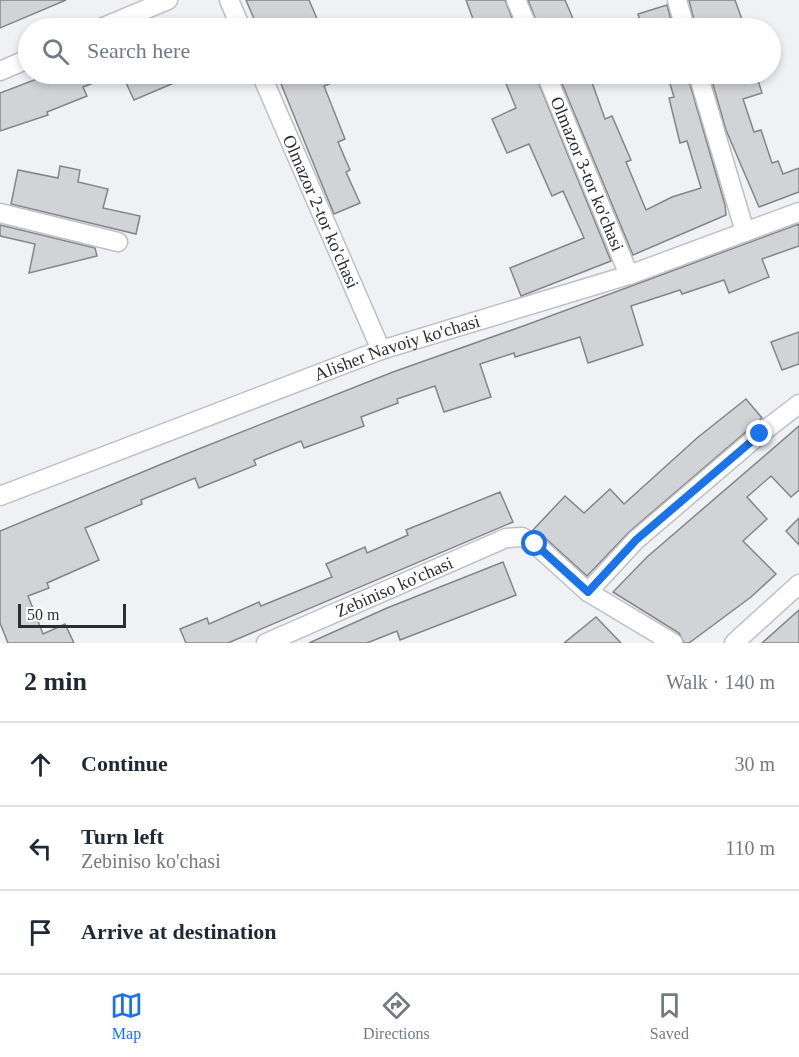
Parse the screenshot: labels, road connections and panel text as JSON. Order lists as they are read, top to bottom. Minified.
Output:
{"streets":{"street":["Olmazor 3-tor ko'chasi","Olmazor 2-tor ko'chasi","Alisher Navoiy ko'chasi","Zebiniso ko'chasi"]},"crossings":[["Olmazor 3-tor ko'chasi","Alisher Navoiy ko'chasi"],["Olmazor 2-tor ko'chasi","Alisher Navoiy ko'chasi"]],"scale_bar":"50 m","page":{"search":"Search here","scale":"50 m","heading":["2 min","Walk · 140 m"],"list":[["Continue","30 m"],["Turn left","Zebiniso ko'chasi","110 m"],"Arrive at destination"],"nav":["Map","Directions","Saved"]}}
